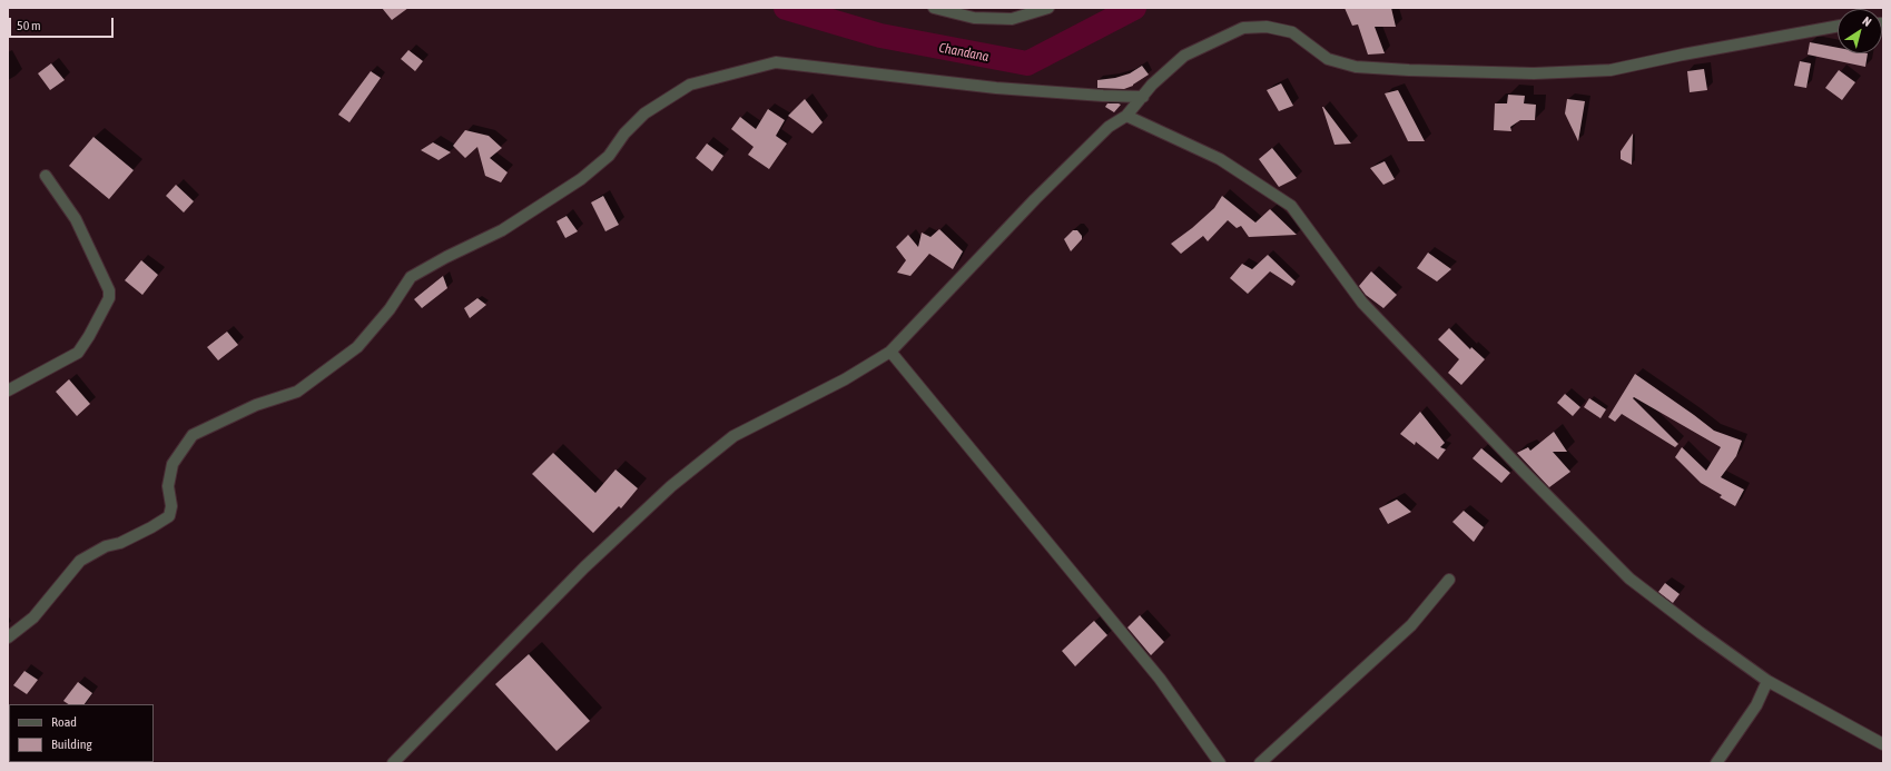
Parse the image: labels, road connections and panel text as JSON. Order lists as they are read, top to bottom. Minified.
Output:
{"water":["Chandana"],"legend":["Road","Building"],"scale_bar":"50 m","north":"top right"}
